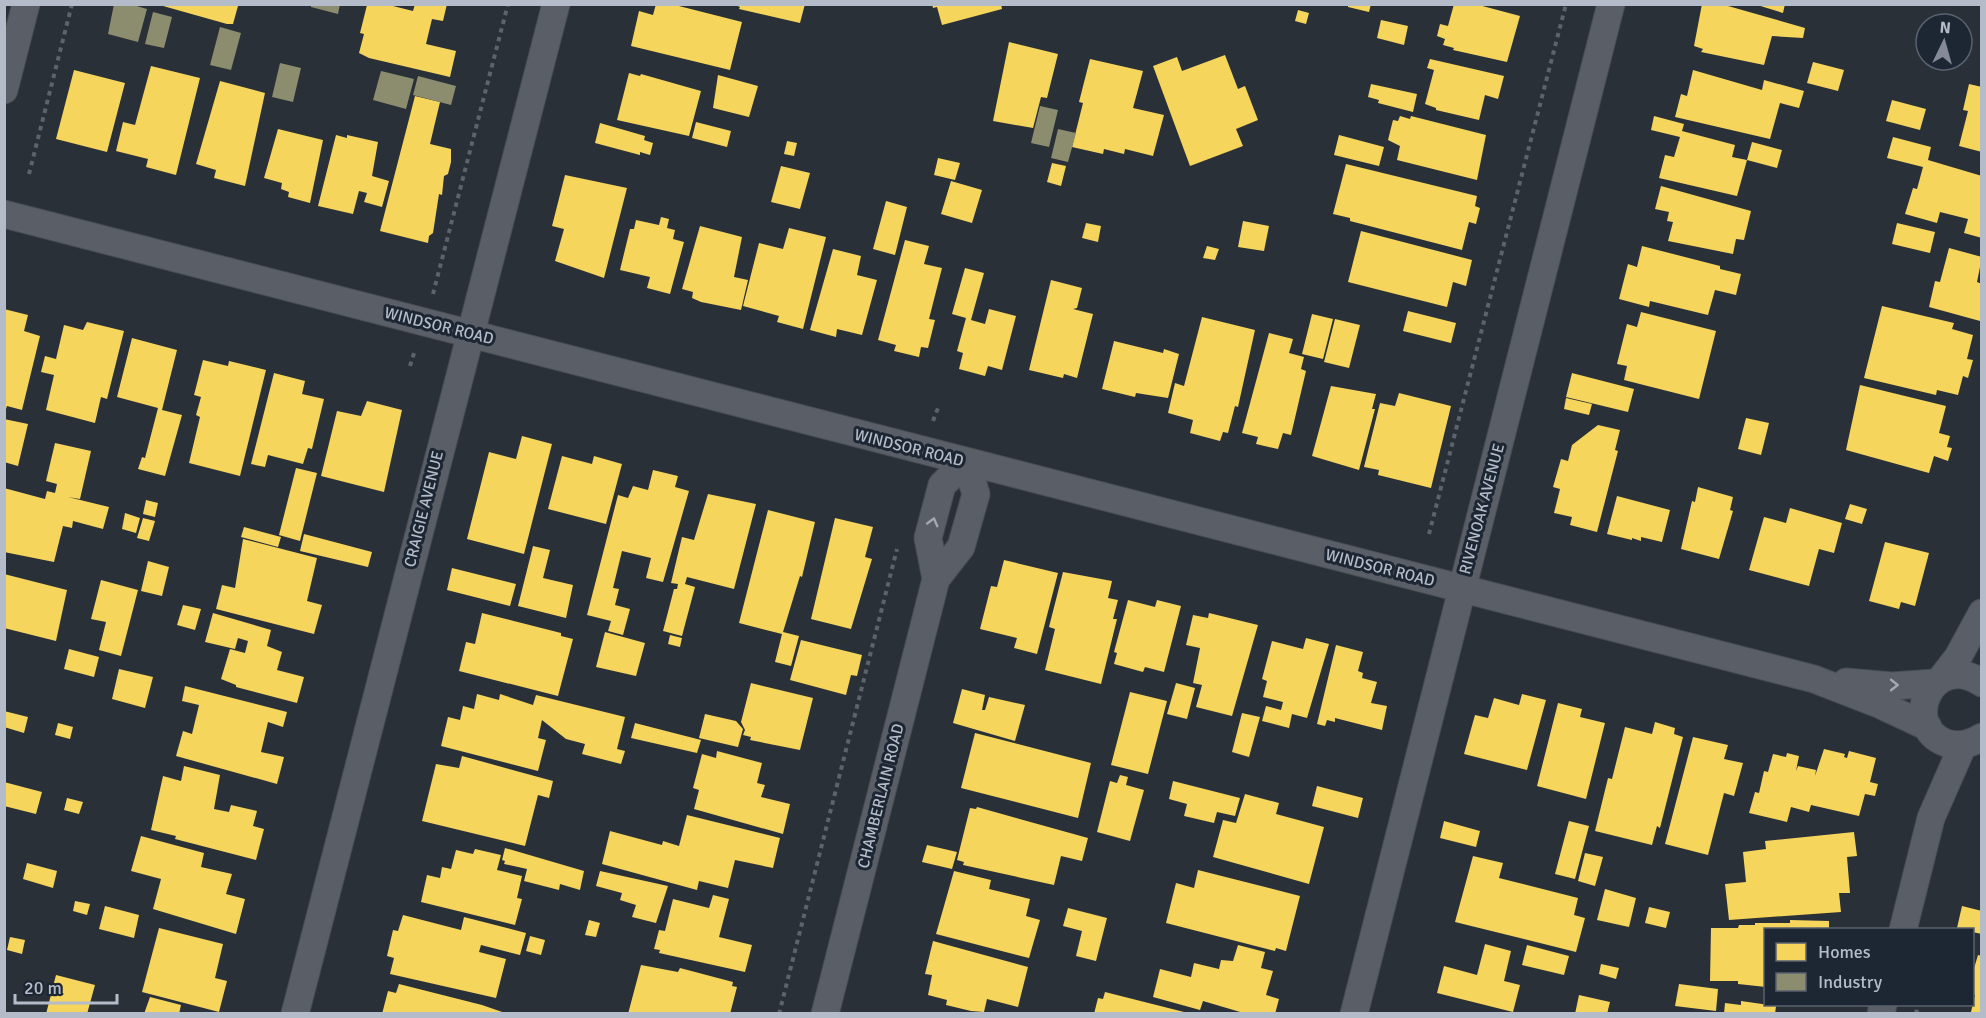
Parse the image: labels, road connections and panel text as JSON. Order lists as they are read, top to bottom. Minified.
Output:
{"streets":{"street":["WINDSOR ROAD","CRAIGIE AVENUE","RIVENOAK AVENUE","CHAMBERLAIN ROAD"]},"crossings":[["WINDSOR ROAD","CRAIGIE AVENUE"],["WINDSOR ROAD","RIVENOAK AVENUE"],["WINDSOR ROAD","CHAMBERLAIN ROAD"]],"legend":["Homes","Industry"],"scale_bar":"20 m","north":"top"}
